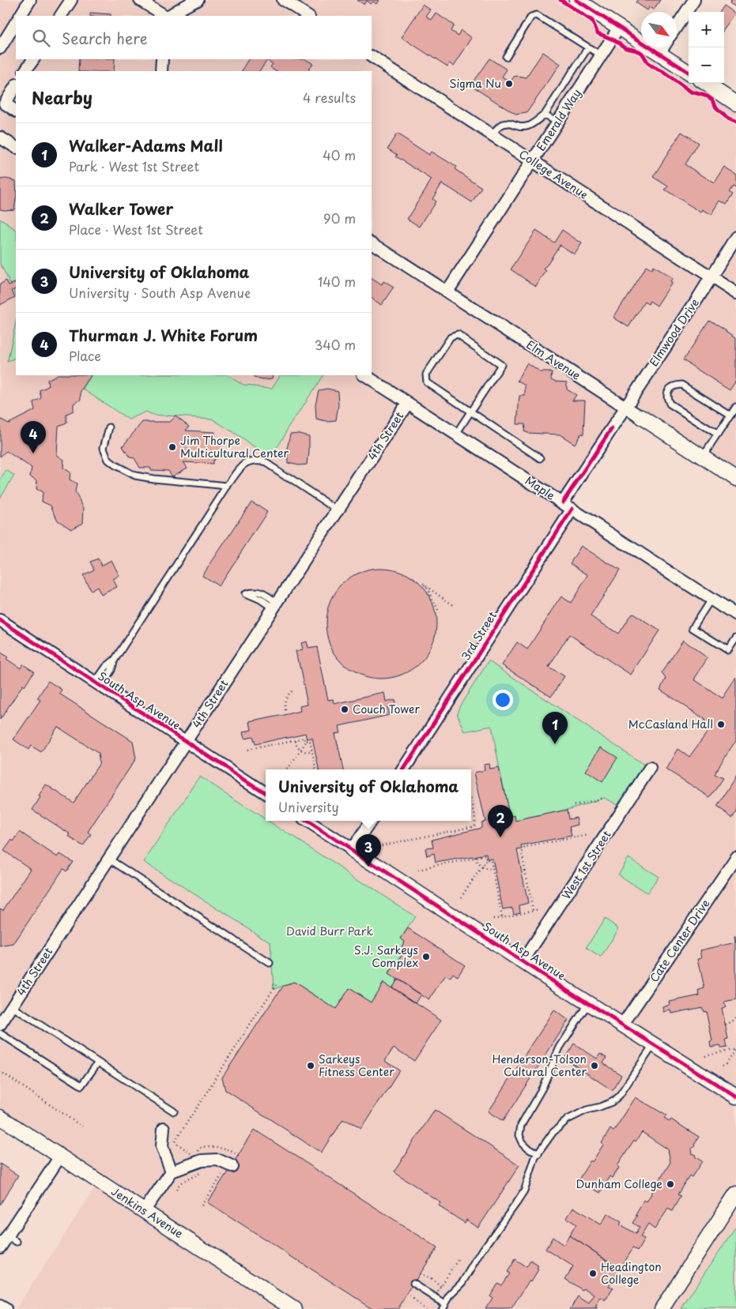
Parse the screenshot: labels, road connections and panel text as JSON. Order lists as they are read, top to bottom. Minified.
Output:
{"streets":{"street":["Emerald Way","College Avenue","Elmwood Drive","Elm Avenue","4th Street","Maple","3rd Street","South Asp Avenue","West 1st Street","Cate Center Drive","Jenkins Avenue"]},"crossings":[["Emerald Way","College Avenue"],["Emerald Way","Elm Avenue"],["College Avenue","Elmwood Drive"],["Elmwood Drive","Elm Avenue"],["Elmwood Drive","Maple"],["4th Street","Maple"],["4th Street","South Asp Avenue"],["Maple","3rd Street"],["South Asp Avenue","West 1st Street"],["South Asp Avenue","Cate Center Drive"]],"parks":["David Burr Park"],"places":["Sigma Nu","Jim Thorpe Multicultural Center","Couch Tower","McCasland Hall","S.J. Sarkeys Complex","Sarkeys Fitness Center","Henderson-Tolson Cultural Center","Dunham College","Headington College"],"north":"bottom right","page":{"map_buttons":["+","−"],"search":"Search here","heading":["Nearby","4 results"],"list":[{"mark":"1","name":"Walker-Adams Mall","note":"Park · West 1st Street","value":"40 m"},{"mark":"2","name":"Walker Tower","note":"Place · West 1st Street","value":"90 m"},{"mark":"3","name":"University of Oklahoma","note":"University · South Asp Avenue","value":"140 m"},{"mark":"4","name":"Thurman J. White Forum","note":"Place","value":"340 m"}],"pins":["4","1","2","3"],"popup":["University of Oklahoma","University"]}}
